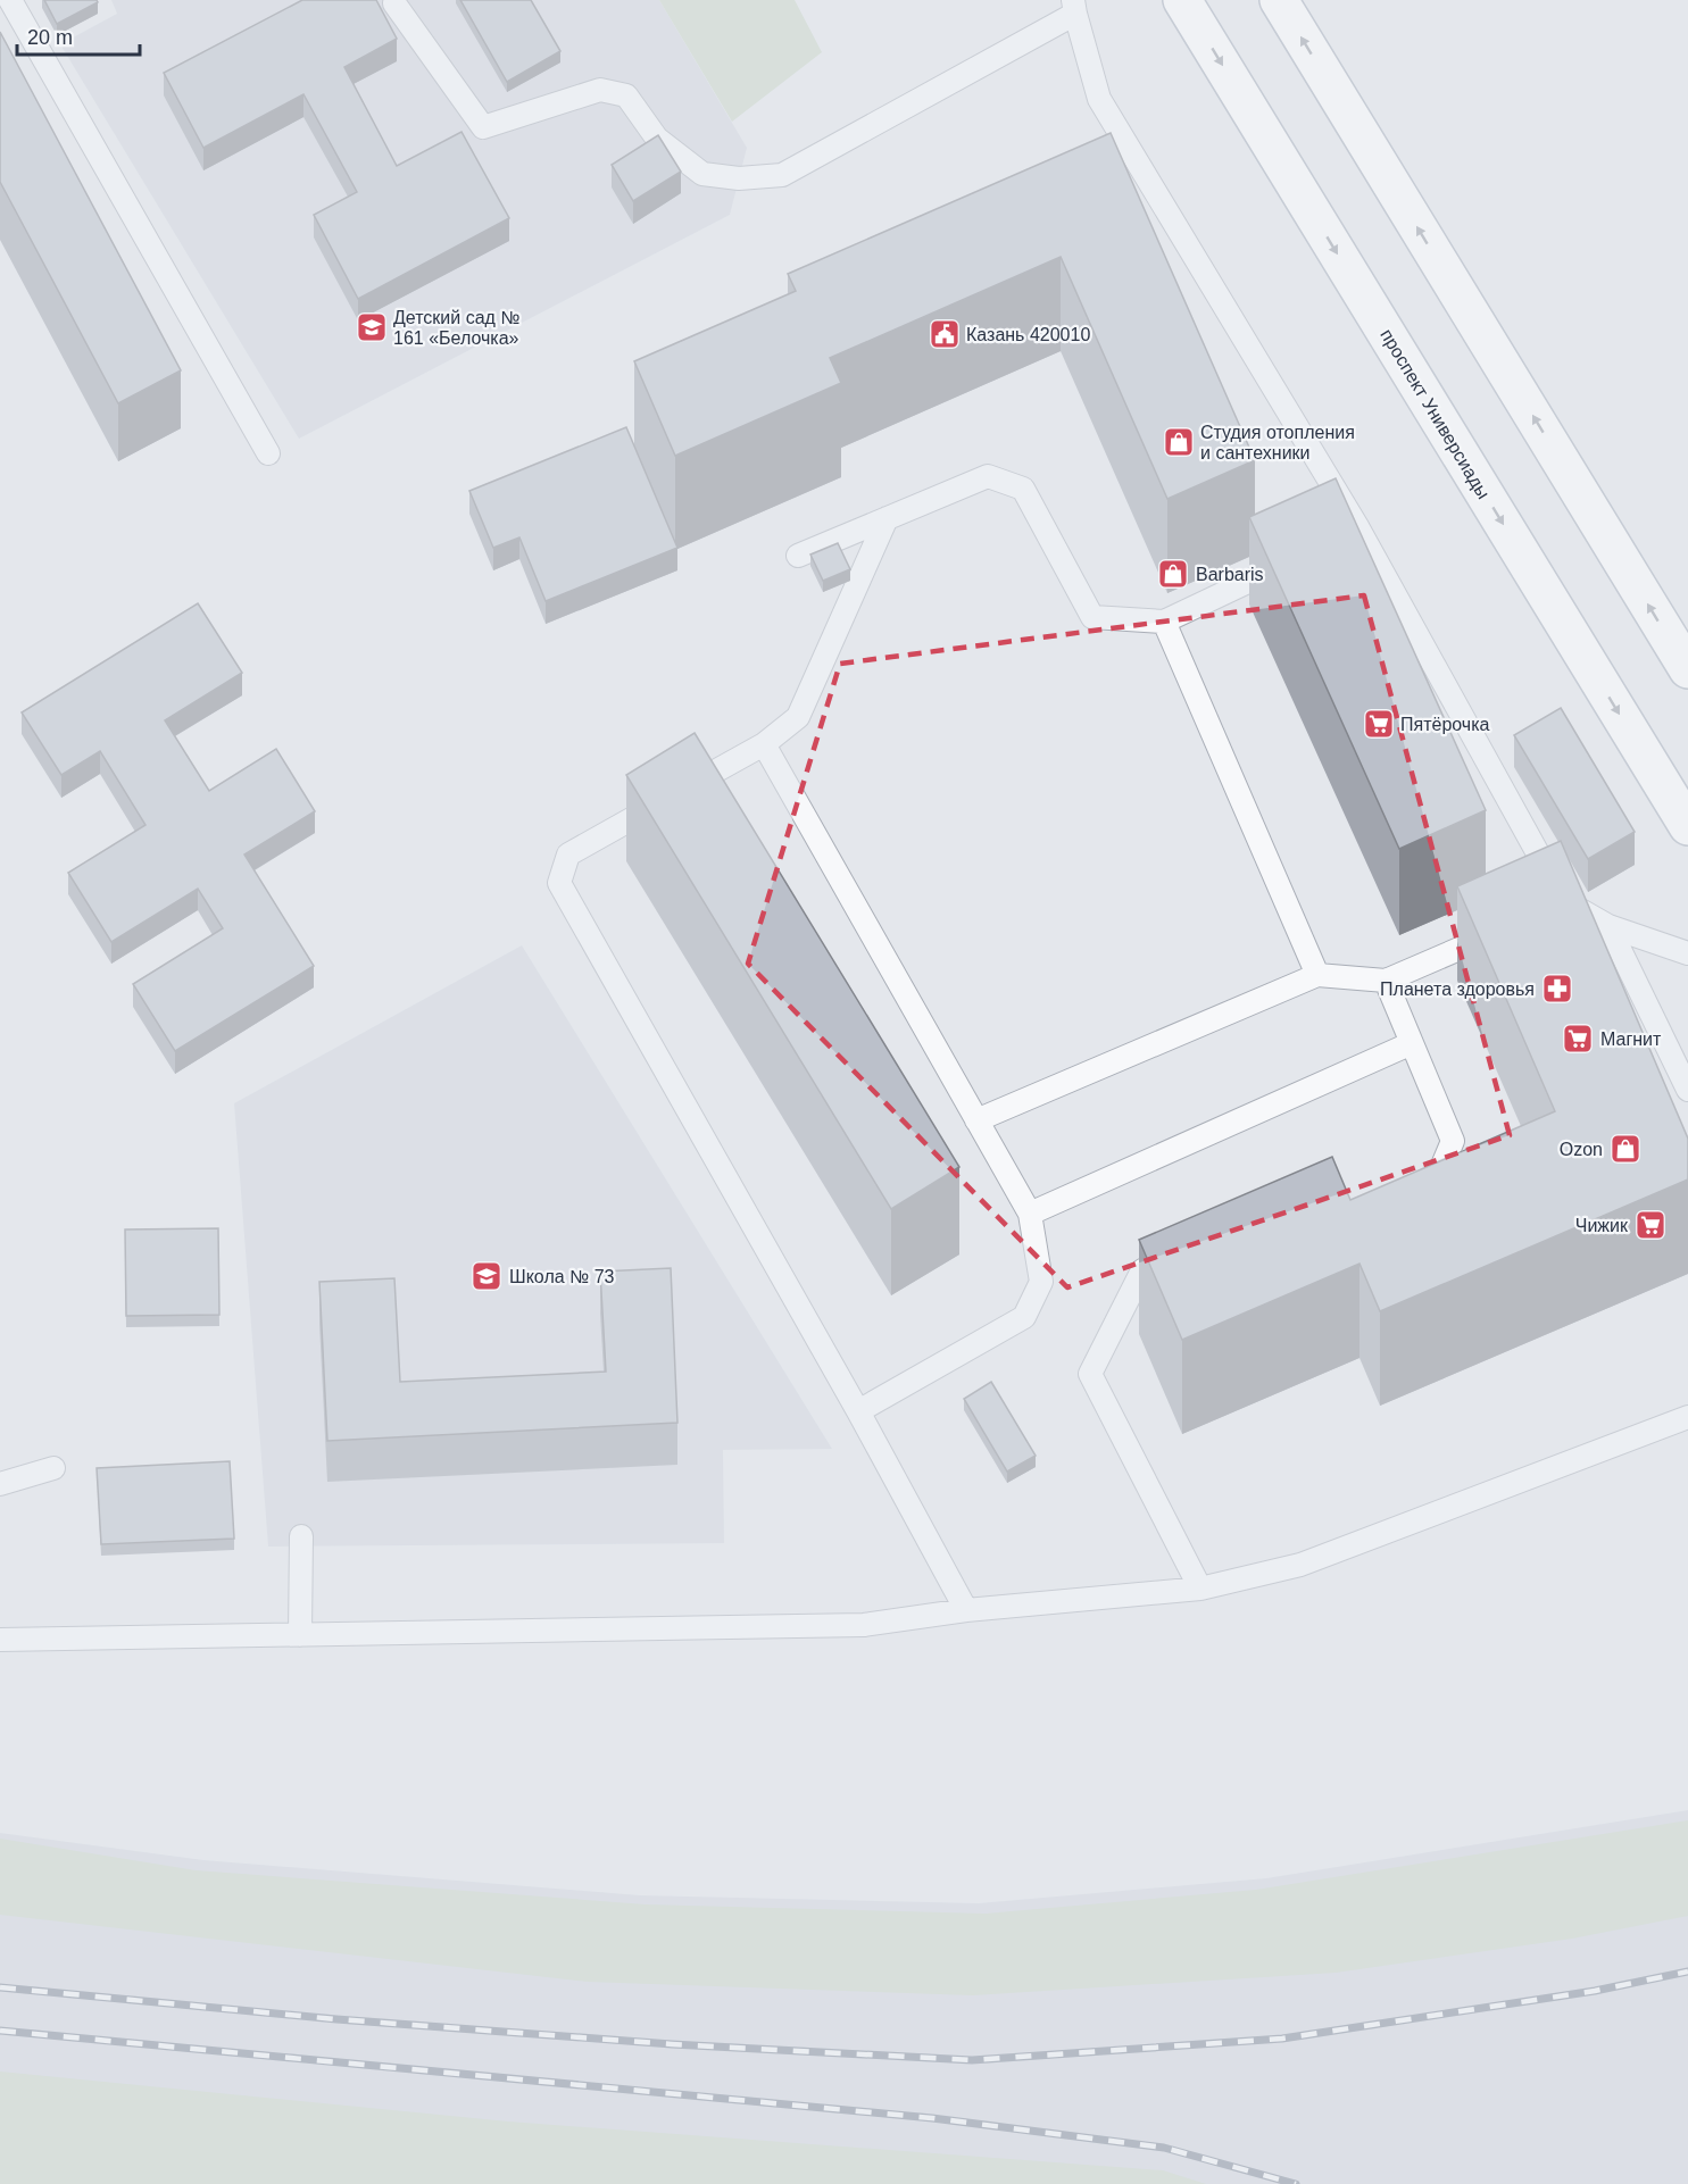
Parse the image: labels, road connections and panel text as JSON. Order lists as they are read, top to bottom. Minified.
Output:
{"streets":{"main road":["проспект Универсиады"]},"places":{"school or university":["Детский сад № 161 «Белочка»","Школа № 73"],"public building":["Казань 420010"],"shop":["Студия отопления и сантехники","Barbaris","Ozon"],"supermarket":["Пятёрочка","Магнит","Чижик"],"pharmacy":["Планета здоровья"]},"scale_bar":"20 m"}
